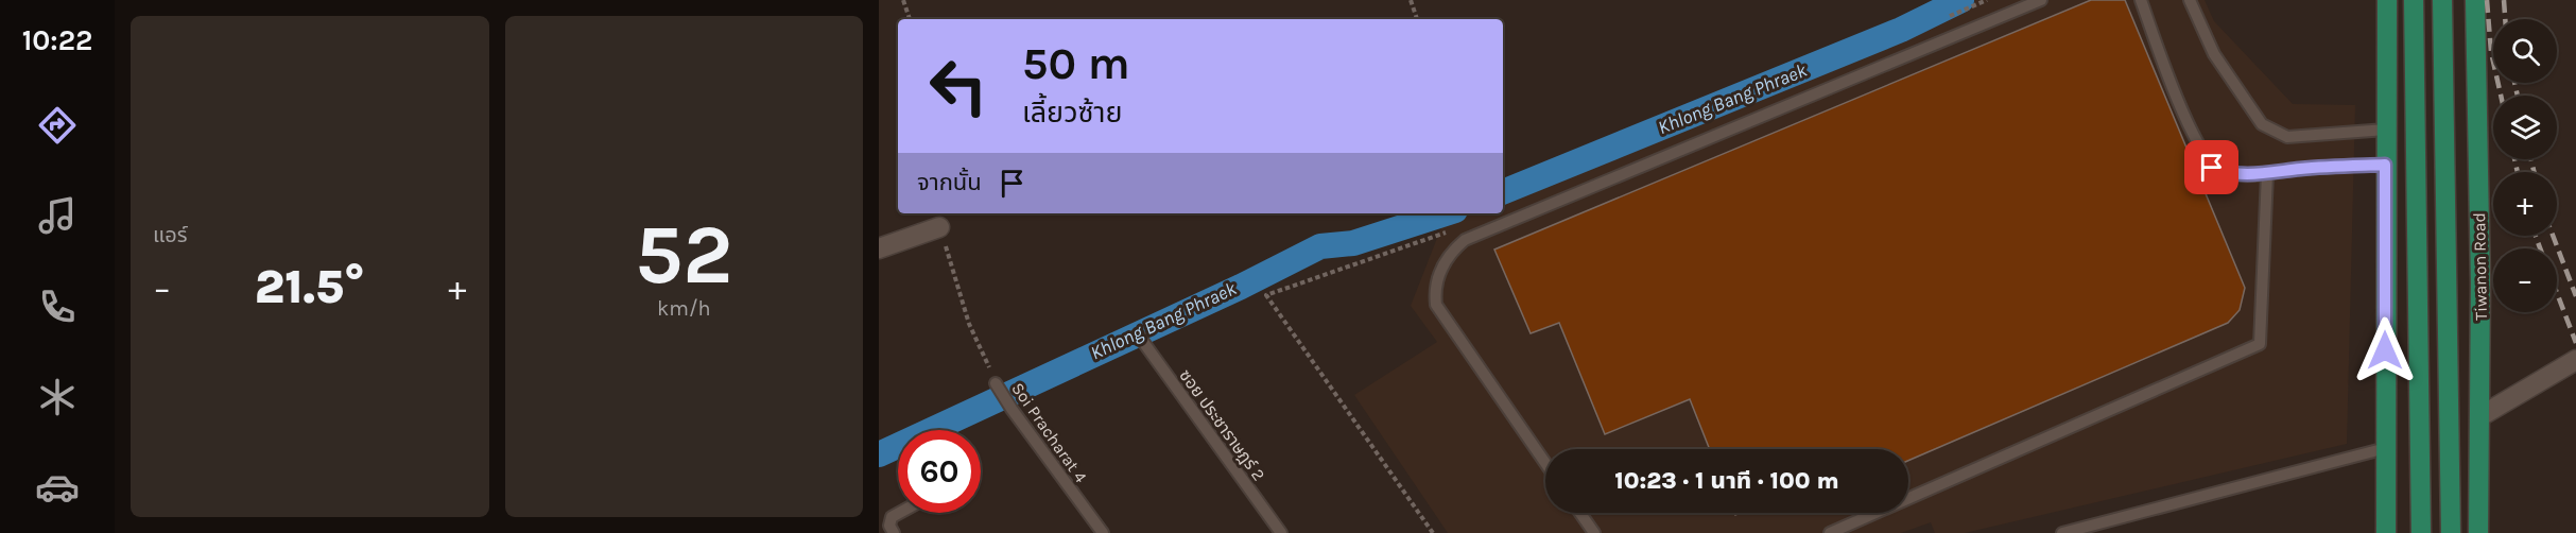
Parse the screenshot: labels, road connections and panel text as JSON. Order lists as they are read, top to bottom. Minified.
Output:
{"streets":{"main road":["Tiwanon Road"],"lane":["ซอย ประชาราษฎร์ 2","Soi Pracharat 4"]},"water":["Khlong Bang Phraek"],"page":{"tabs":"10:22","tile":["แอร์",["52","km/h"]],"map_buttons":["+","−"],"turn":["50 m","เลี้ยวซ้าย"],"then":"จากนั้น","heat":["−","21.5°","+"],"limit":"60","trip":"10:23 · 1 นาที · 100 m"}}
